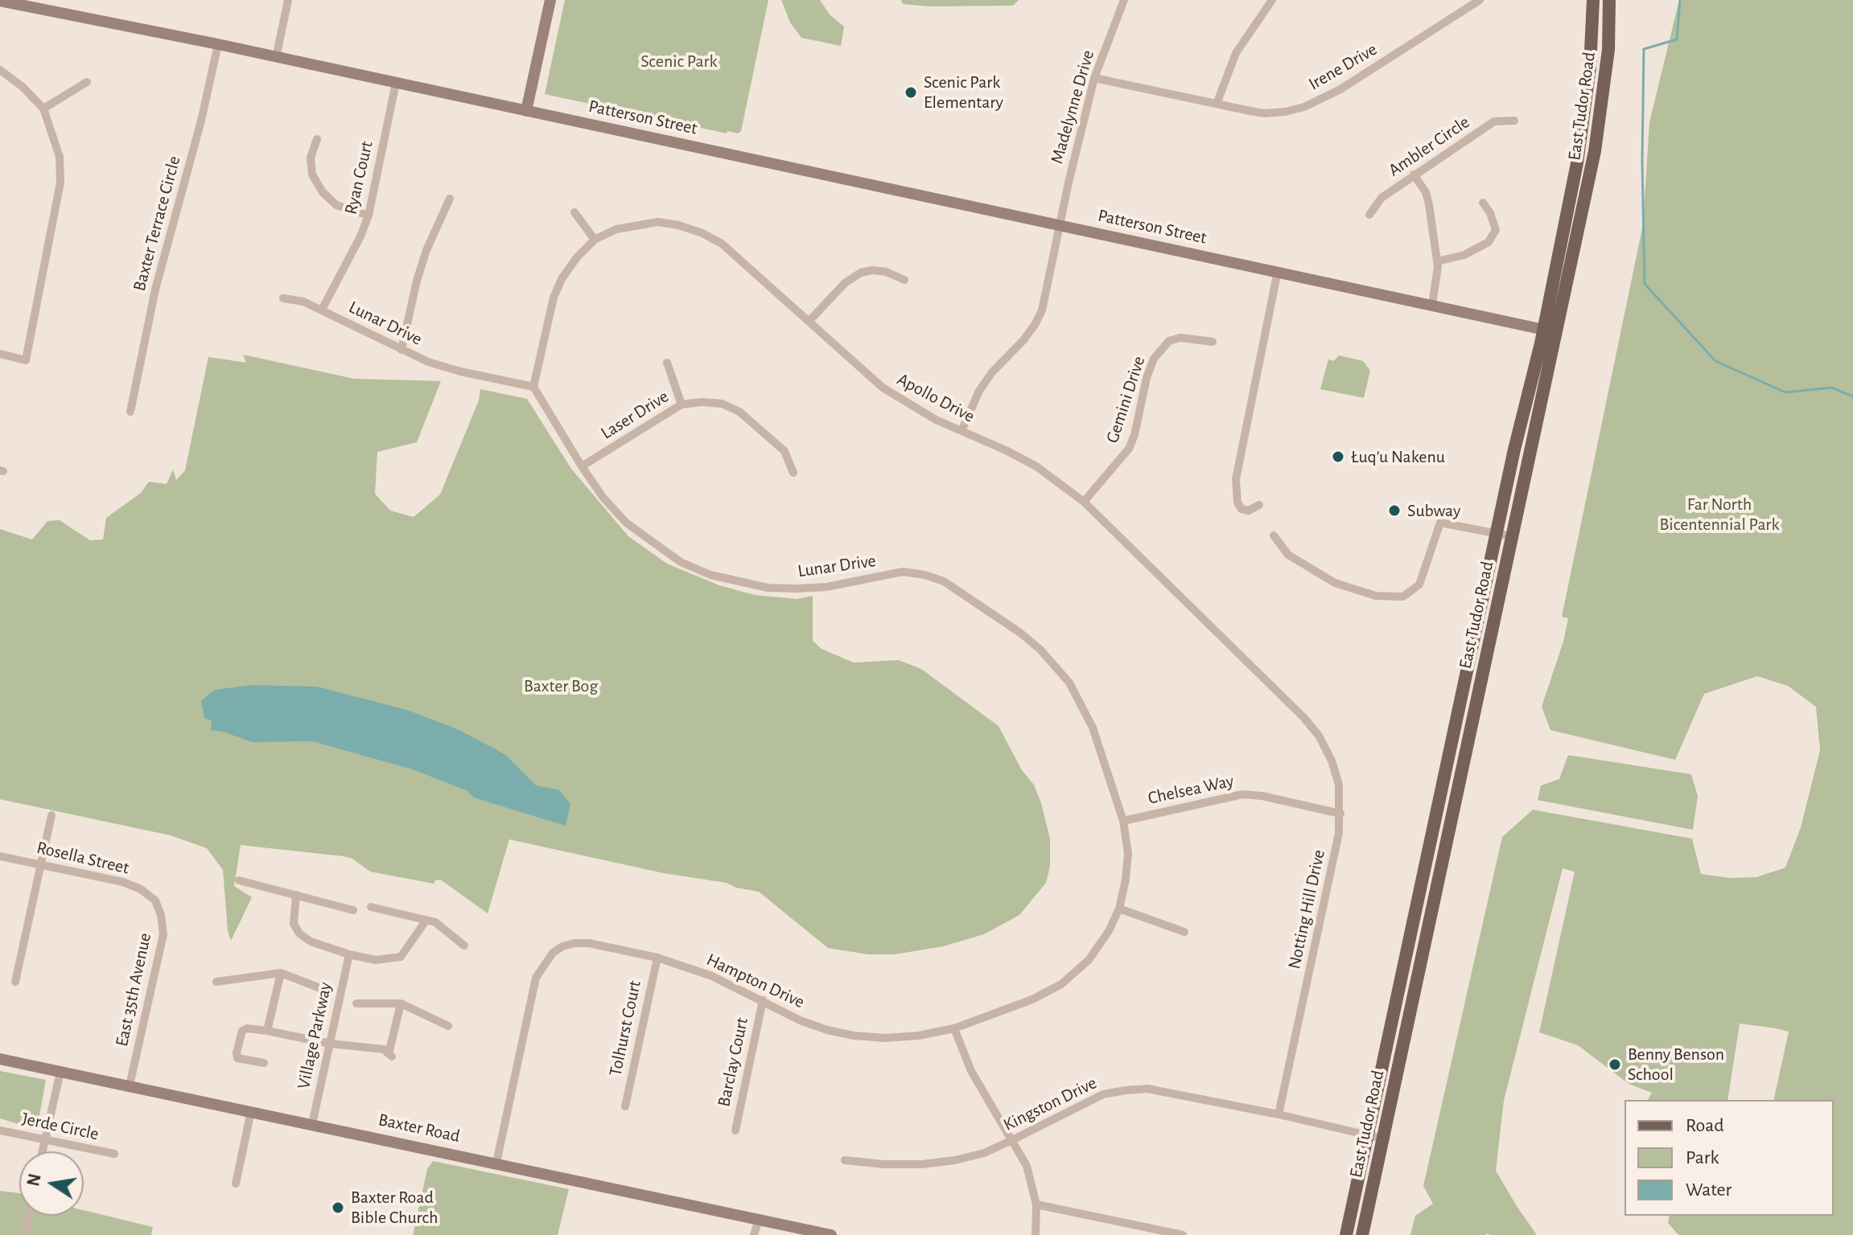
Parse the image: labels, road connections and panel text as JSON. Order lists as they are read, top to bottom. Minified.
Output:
{"streets":{"main road":["East Tudor Road"],"street":["Irene Drive","Madelynne Drive","Patterson Street","Ambler Circle","Ryan Court","Baxter Terrace Circle","Lunar Drive","Apollo Drive","Gemini Drive","Laser Drive","Chelsea Way","Rosella Street","Notting Hill Drive","Hampton Drive","East 35th Avenue","Tolhurst Court","Village Parkway","Barclay Court","Kingston Drive","Jerde Circle","Baxter Road"]},"crossings":[["Irene Drive","Madelynne Drive"],["East Tudor Road","Patterson Street"],["East Tudor Road","Kingston Drive"],["Madelynne Drive","Patterson Street"],["Madelynne Drive","Apollo Drive"],["Patterson Street","Ryan Court"],["Patterson Street","Baxter Terrace Circle"],["Ryan Court","Lunar Drive"],["Lunar Drive","Apollo Drive"],["Lunar Drive","Laser Drive"],["Lunar Drive","Chelsea Way"],["Lunar Drive","Hampton Drive"],["Apollo Drive","Gemini Drive"],["Apollo Drive","Notting Hill Drive"],["Chelsea Way","Notting Hill Drive"],["Rosella Street","East 35th Avenue"],["Notting Hill Drive","Kingston Drive"],["Hampton Drive","Tolhurst Court"],["Hampton Drive","Barclay Court"],["Hampton Drive","Baxter Road"],["East 35th Avenue","Baxter Road"],["Village Parkway","Baxter Road"]],"parks":["Scenic Park","Far North Bicentennial Park","Baxter Bog"],"places":["Scenic Park Elementary","Łuq’u Nakenu","Subway","Benny Benson School","Baxter Road Bible Church"],"legend":["Road","Park","Water"],"north":"left"}
